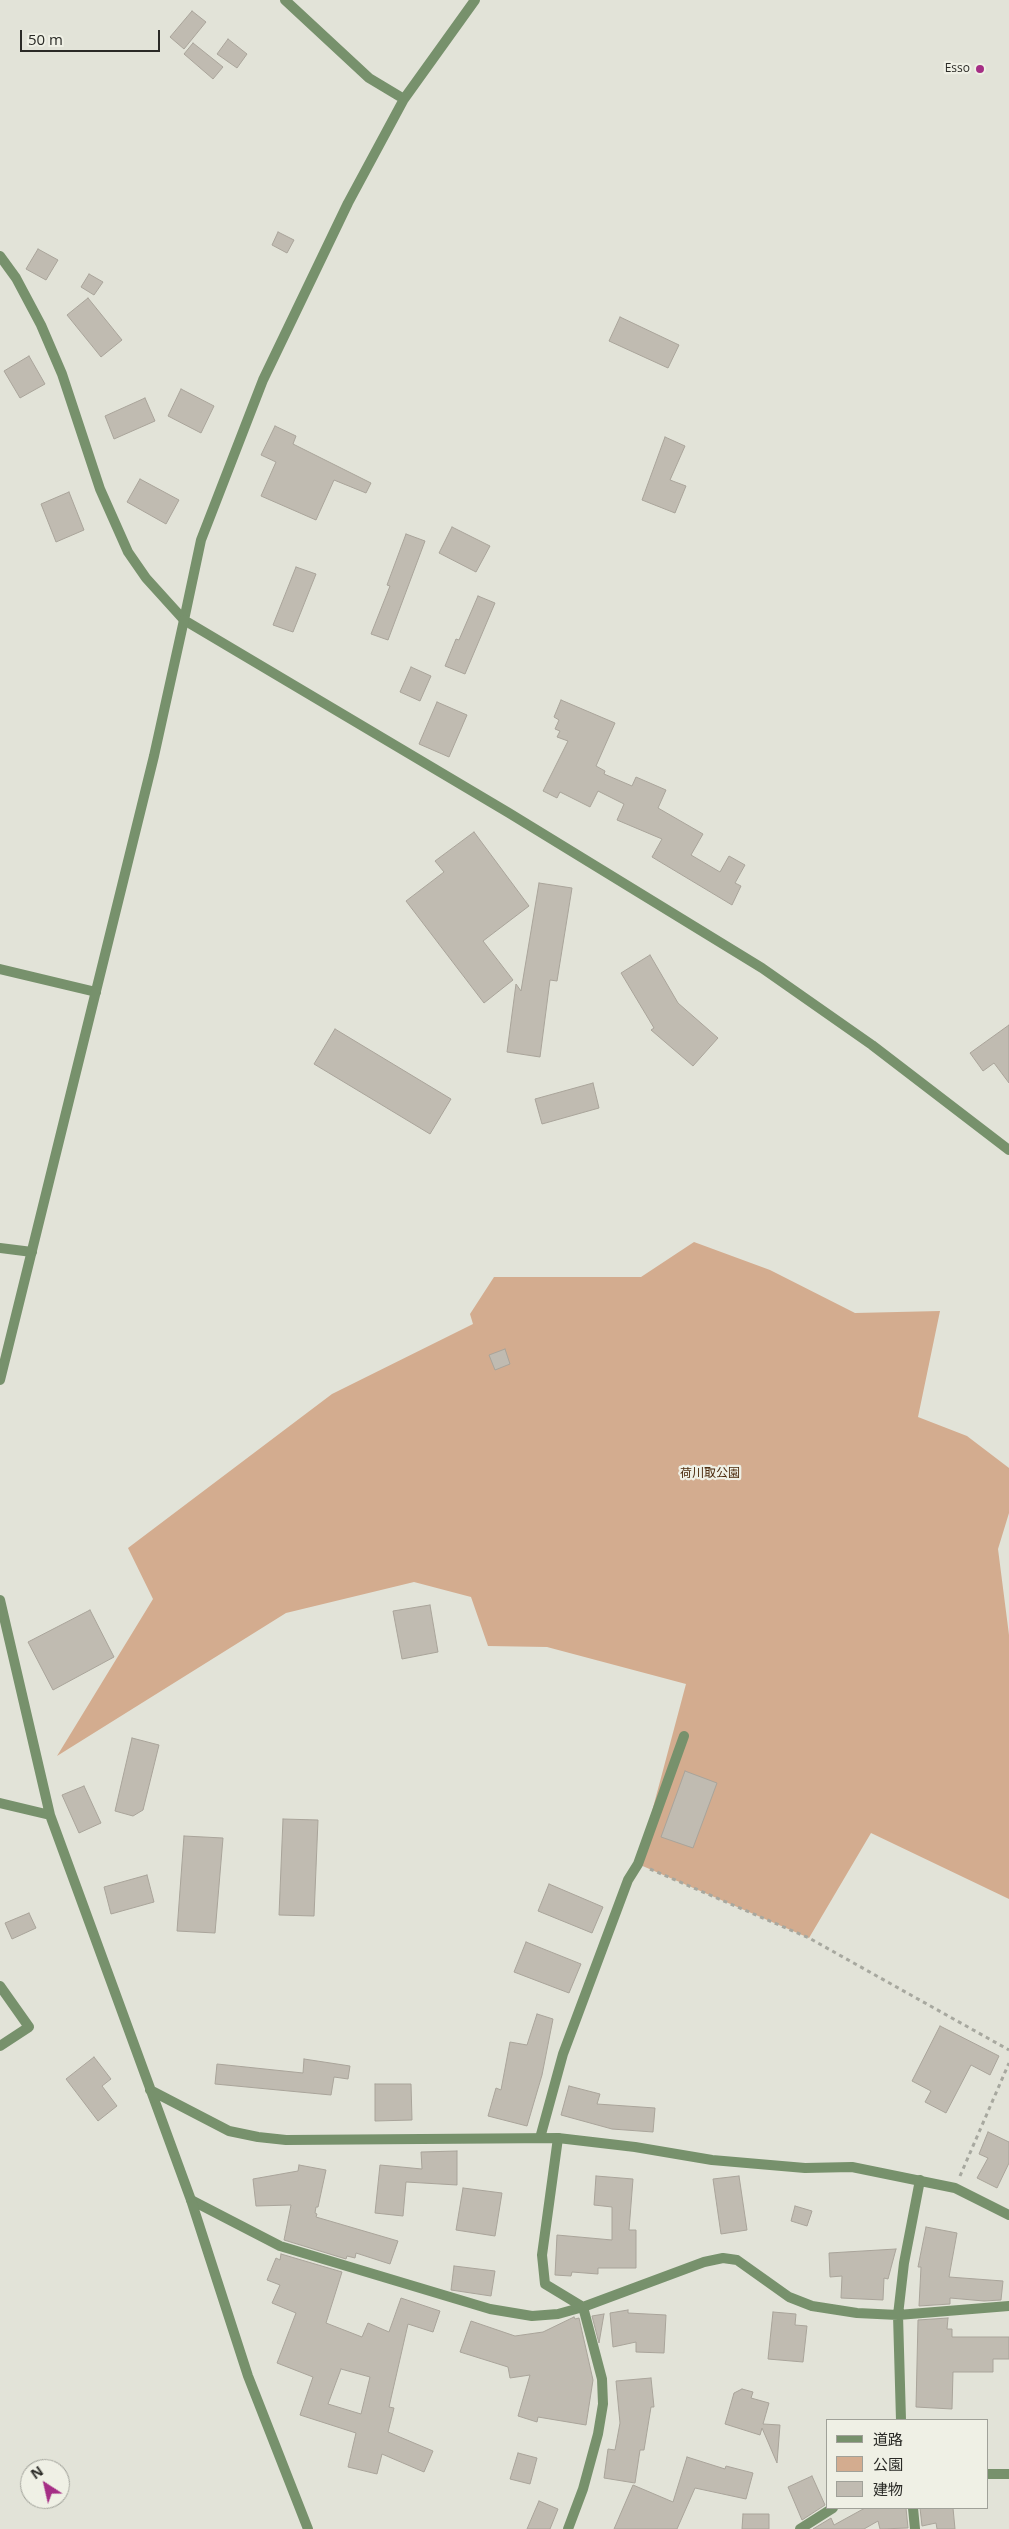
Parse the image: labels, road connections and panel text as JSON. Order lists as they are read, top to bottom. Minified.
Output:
{"parks":["荷川取公園"],"places":["Esso"],"legend":["道路","公園","建物"],"scale_bar":"50 m","north":"top left"}
